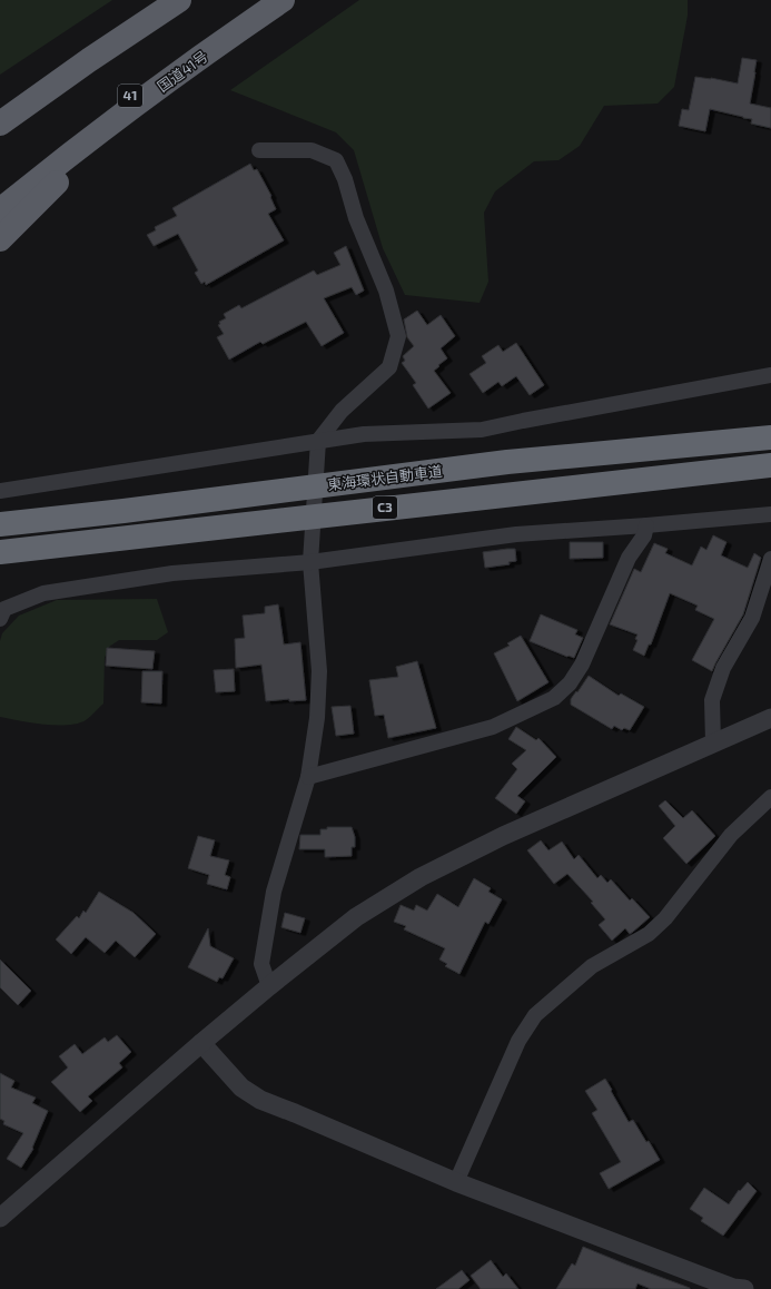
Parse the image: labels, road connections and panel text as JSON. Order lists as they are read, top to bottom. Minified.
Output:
{"streets":{"highway":["国道41号","41","東海環状自動車道","C3"]},"crossings":[["国道41号","41"]]}
